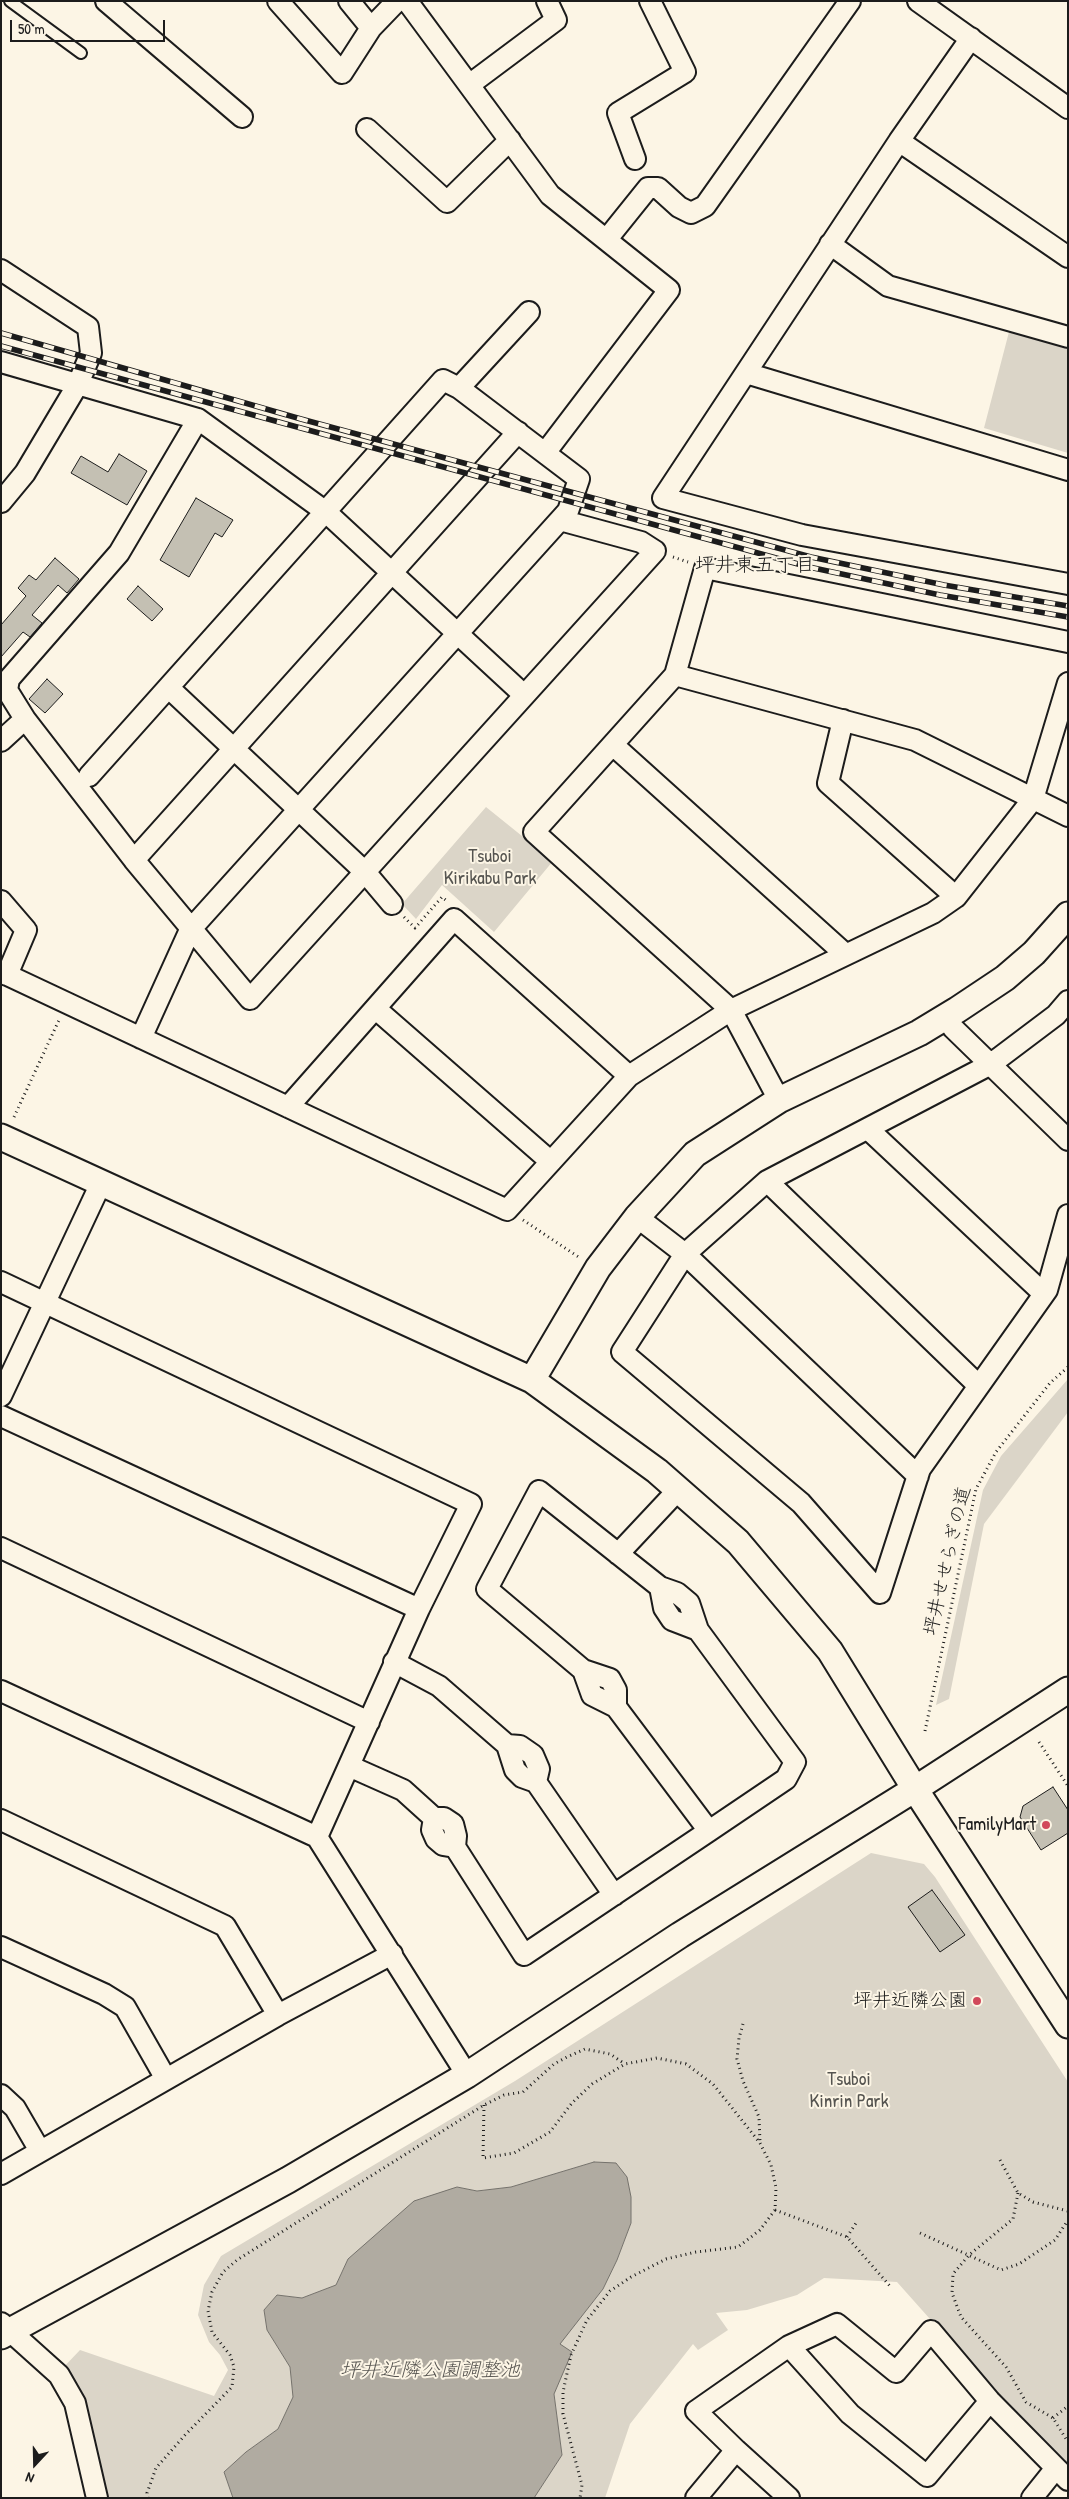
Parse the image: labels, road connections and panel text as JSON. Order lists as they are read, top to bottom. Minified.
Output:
{"streets":{"path":["坪井せせらぎの道"]},"districts":["坪井東五丁目"],"water":["坪井近隣公園調整池"],"parks":["Tsuboi Kirikabu Park","Tsuboi Kinrin Park"],"places":["FamilyMart","坪井近隣公園"],"scale_bar":"50 m","north":"bottom"}
